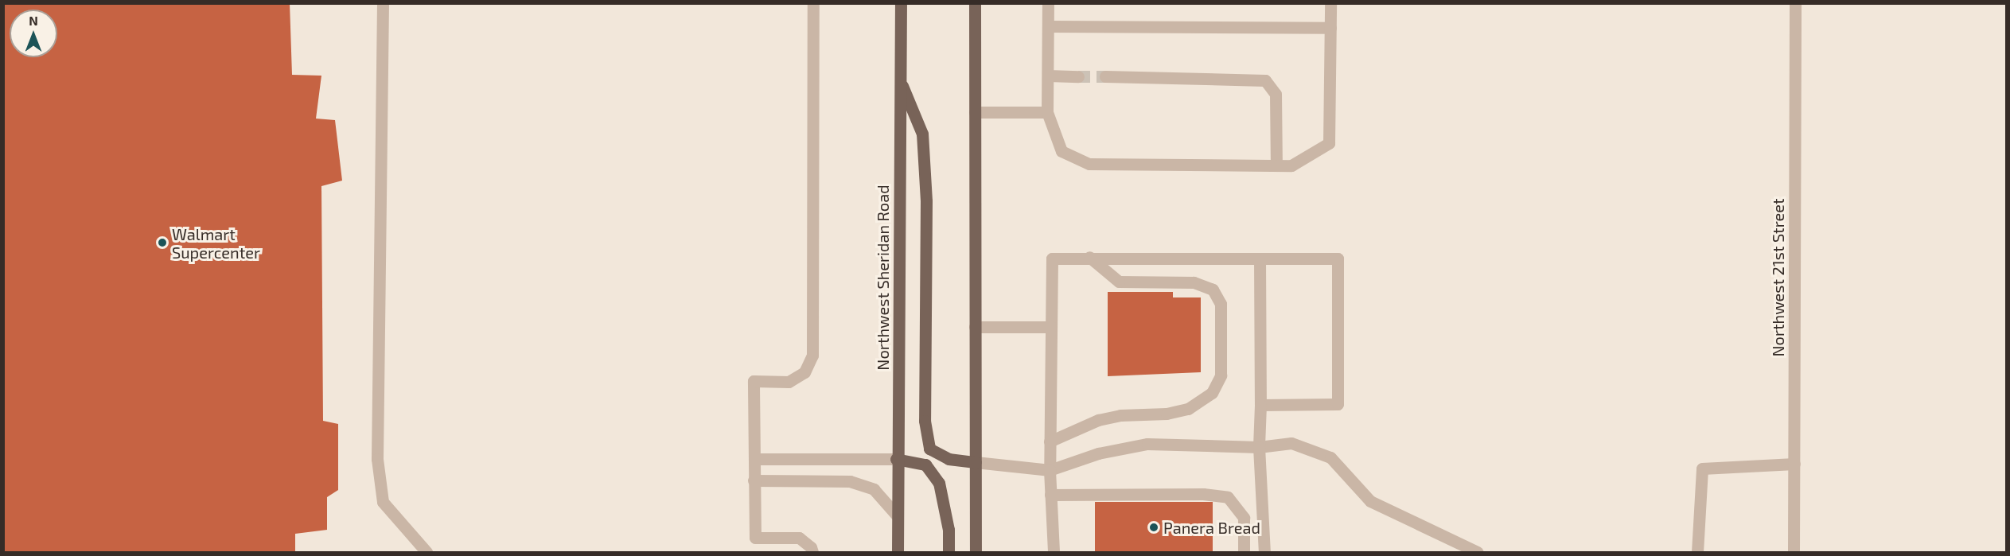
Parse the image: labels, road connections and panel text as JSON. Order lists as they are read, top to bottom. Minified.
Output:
{"streets":{"main road":["Northwest Sheridan Road"],"street":["Northwest 21st Street"]},"places":["Walmart Supercenter","Panera Bread"],"north":"top"}
